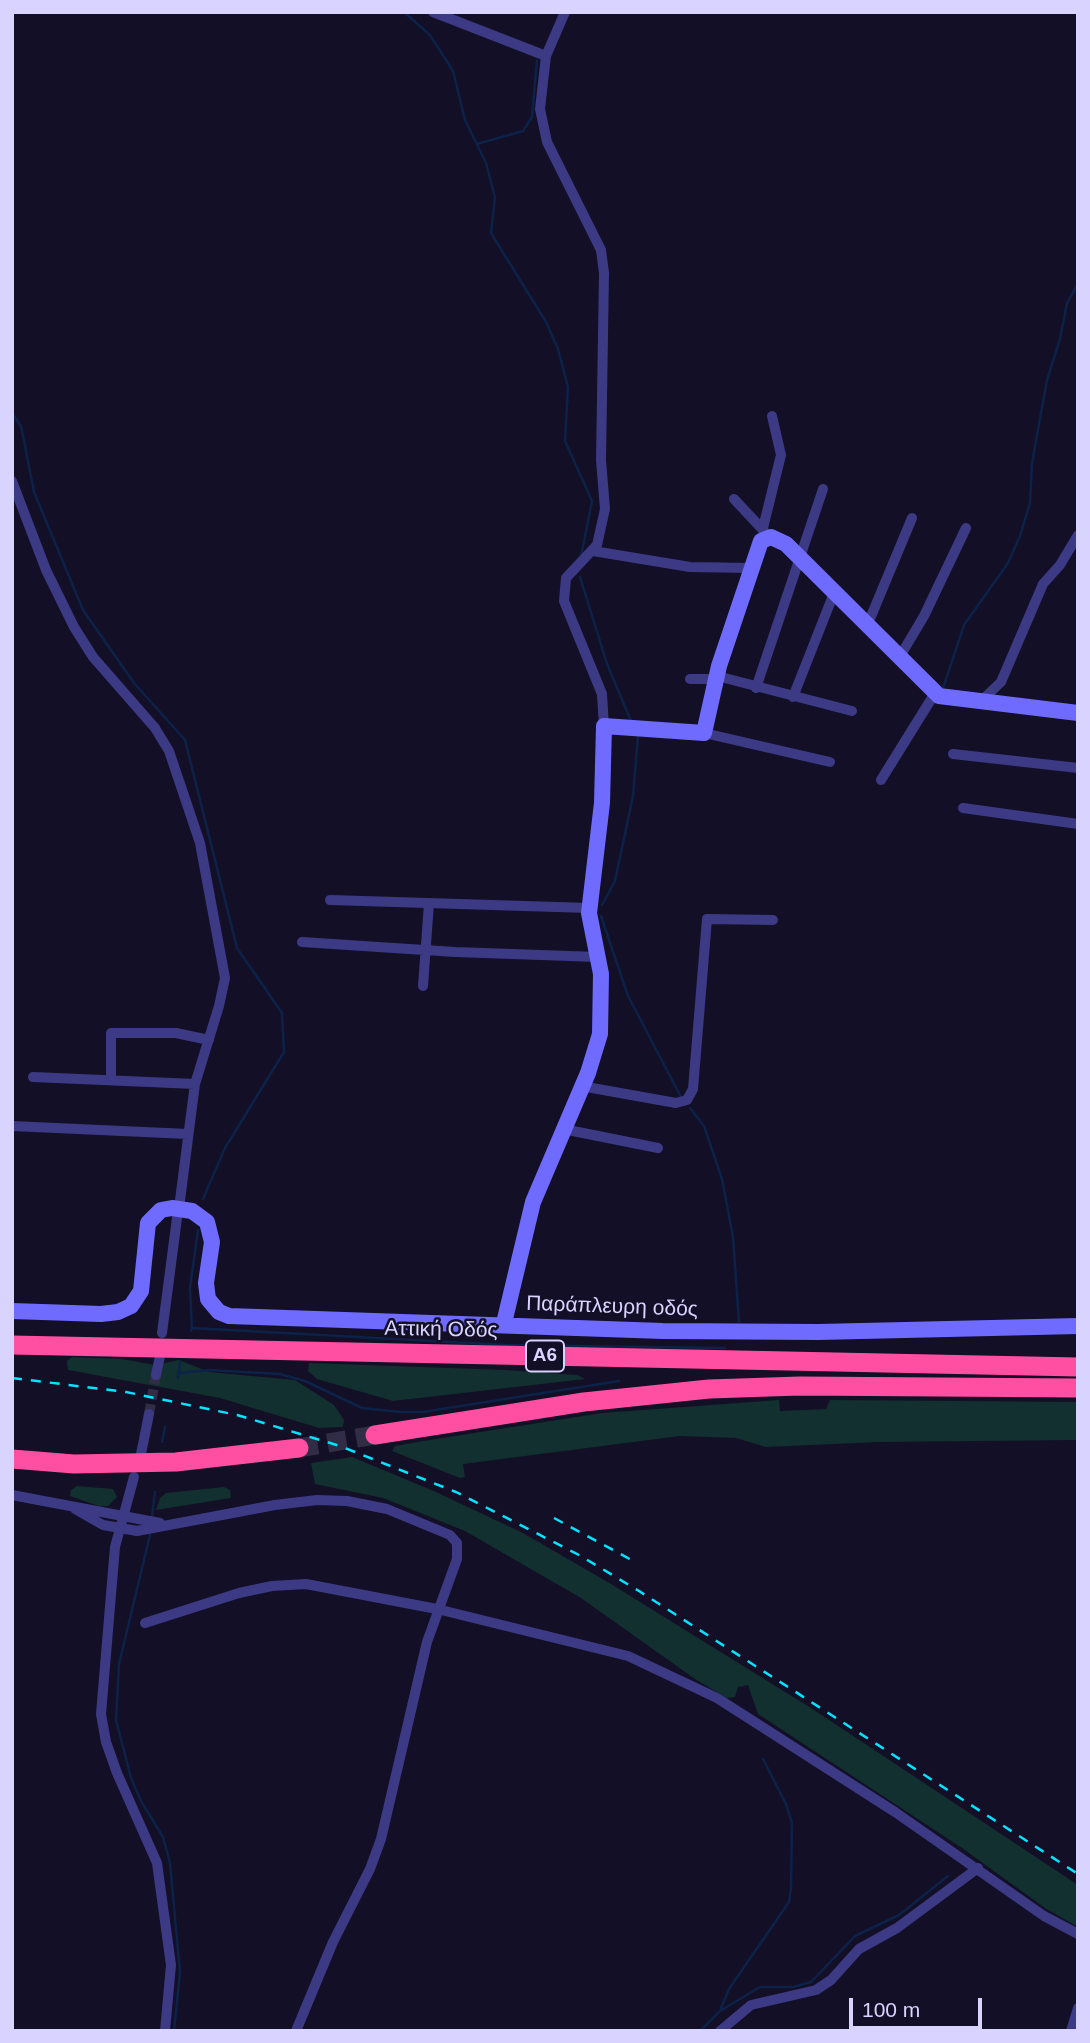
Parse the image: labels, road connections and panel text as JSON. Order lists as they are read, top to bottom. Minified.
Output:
{"streets":{"highway":["Αττική Οδός","Α6"],"street":["Παράπλευρη οδός"]},"scale_bar":"100 m"}
